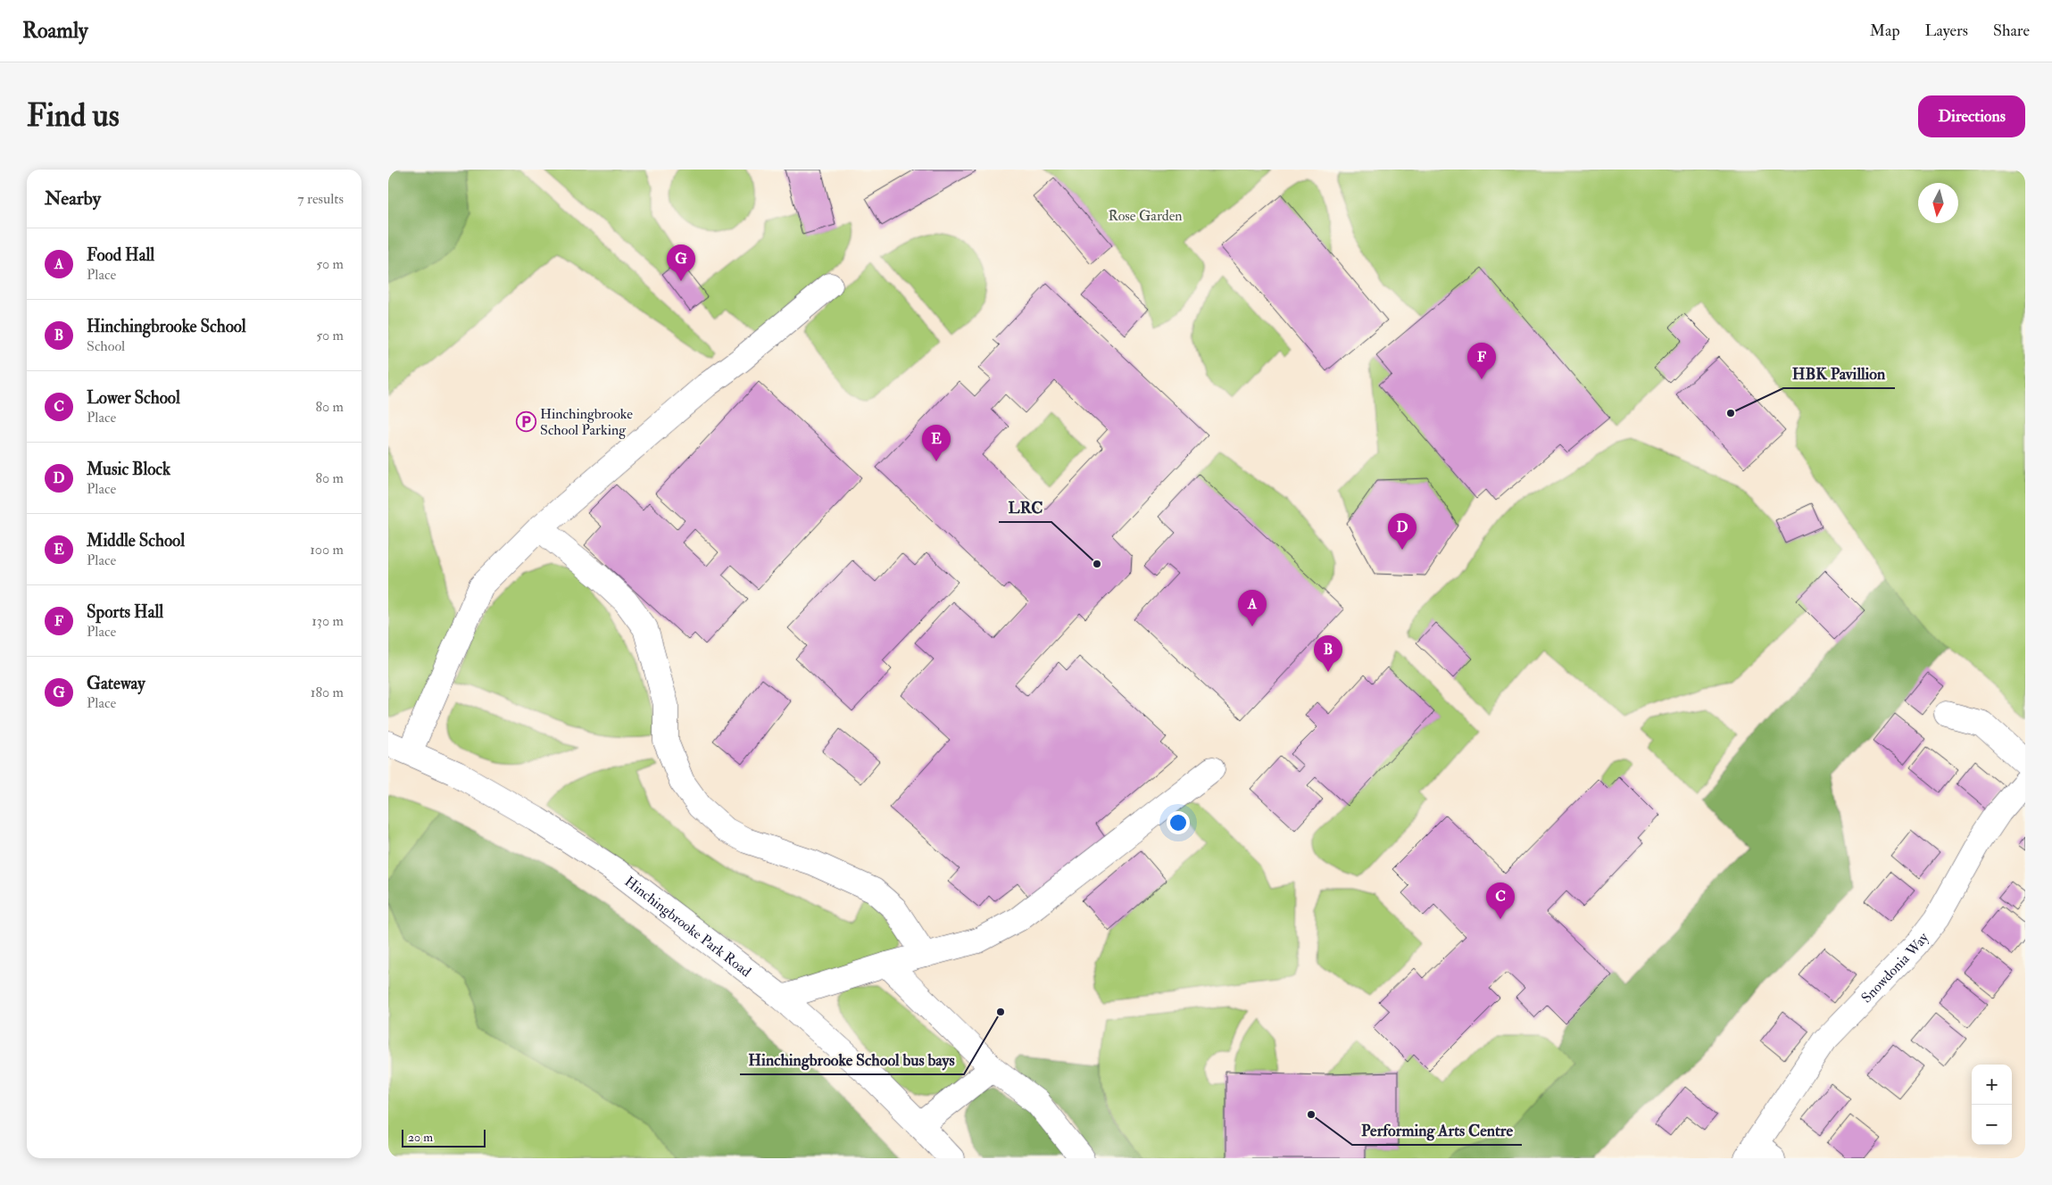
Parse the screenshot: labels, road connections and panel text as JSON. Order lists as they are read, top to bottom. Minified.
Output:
{"streets":{"street":["Hinchingbrooke Park Road","Snowdonia Way"]},"parks":["Rose Garden"],"places":{"other":["HBK Pavillion","LRC","Hinchingbrooke School bus bays","Performing Arts Centre"],"parking":["Hinchingbrooke School Parking"]},"scale_bar":"20 m","north":"bottom","page":{"header":"Roamly","nav":["Map","Layers","Share"],"buttons":"Directions","title":"Find us","heading":["Nearby","7 results"],"list":[{"mark":"A","name":"Food Hall","note":"Place","value":"50 m"},{"mark":"B","name":"Hinchingbrooke School","note":"School","value":"50 m"},{"mark":"C","name":"Lower School","note":"Place","value":"80 m"},{"mark":"D","name":"Music Block","note":"Place","value":"80 m"},{"mark":"E","name":"Middle School","note":"Place","value":"100 m"},{"mark":"F","name":"Sports Hall","note":"Place","value":"130 m"},{"mark":"G","name":"Gateway","note":"Place","value":"180 m"}],"pins":["G","F","E","D","A","B","C"],"map_buttons":["+","−"],"scale":"20 m"}}
